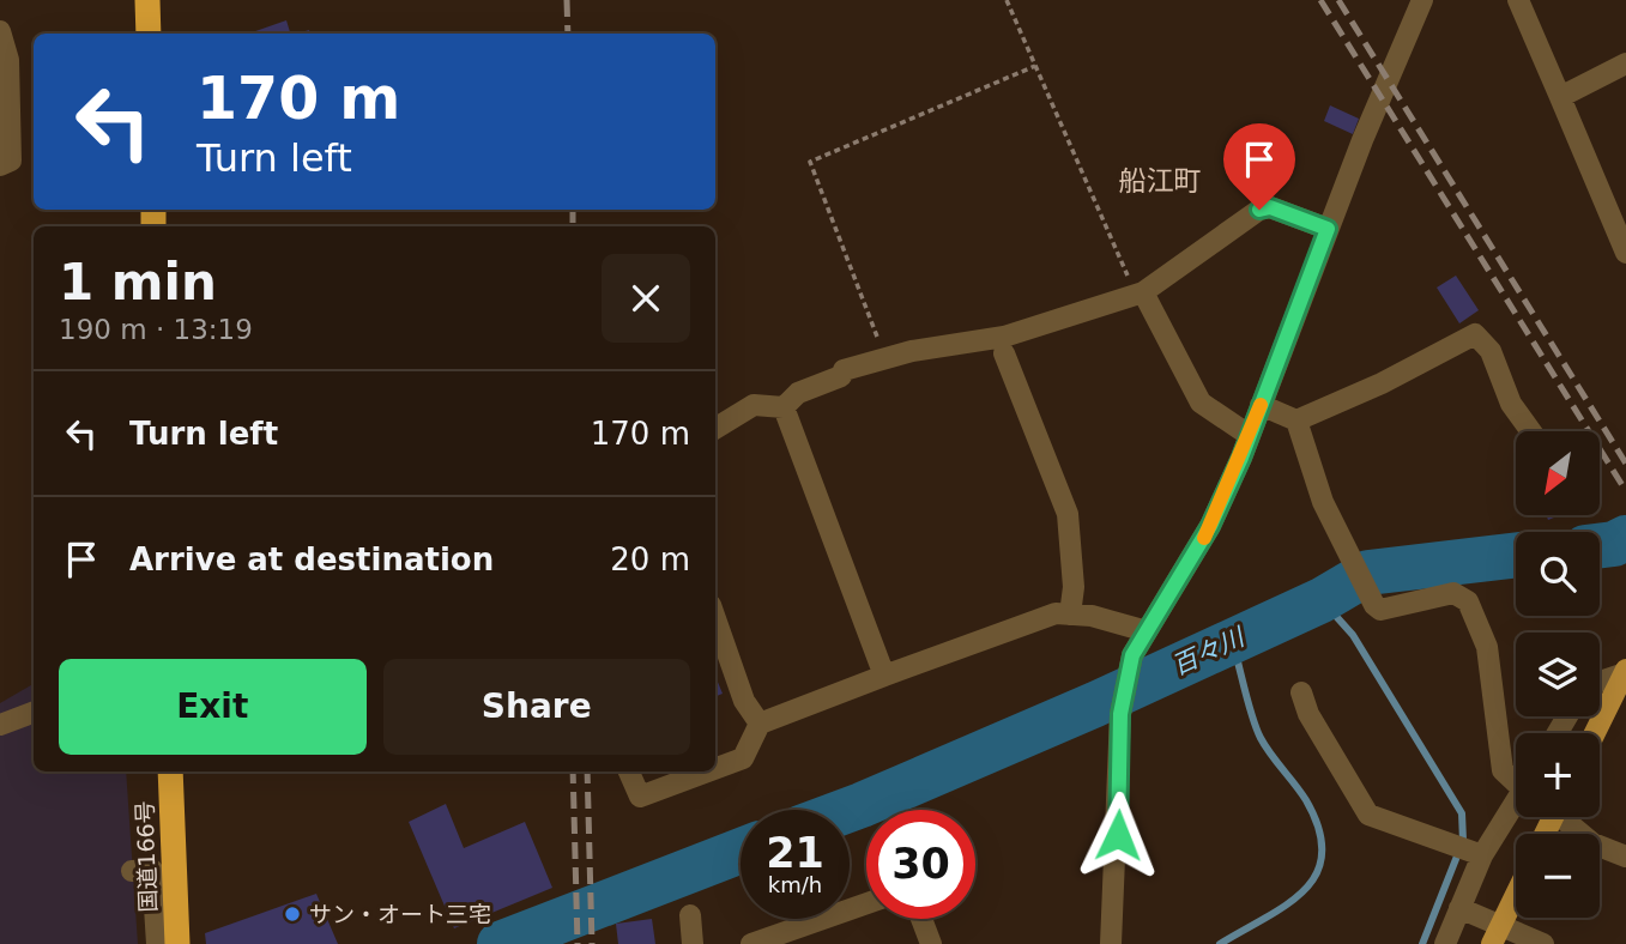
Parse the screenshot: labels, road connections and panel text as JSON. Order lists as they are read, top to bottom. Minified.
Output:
{"streets":{"highway":["国道166号"]},"districts":["船江町"],"water":["百々川"],"places":["サン・オート三宅"],"north":"bottom left","page":{"turn":["170 m","Turn left"],"heading":["1 min","190 m · 13:19"],"list":[{"name":"Turn left","value":"170 m"},{"name":"Arrive at destination","value":"20 m"}],"map_buttons":["+","−"],"buttons":["Exit","Share"],"speed":"21 km/h","limit":"30"}}
